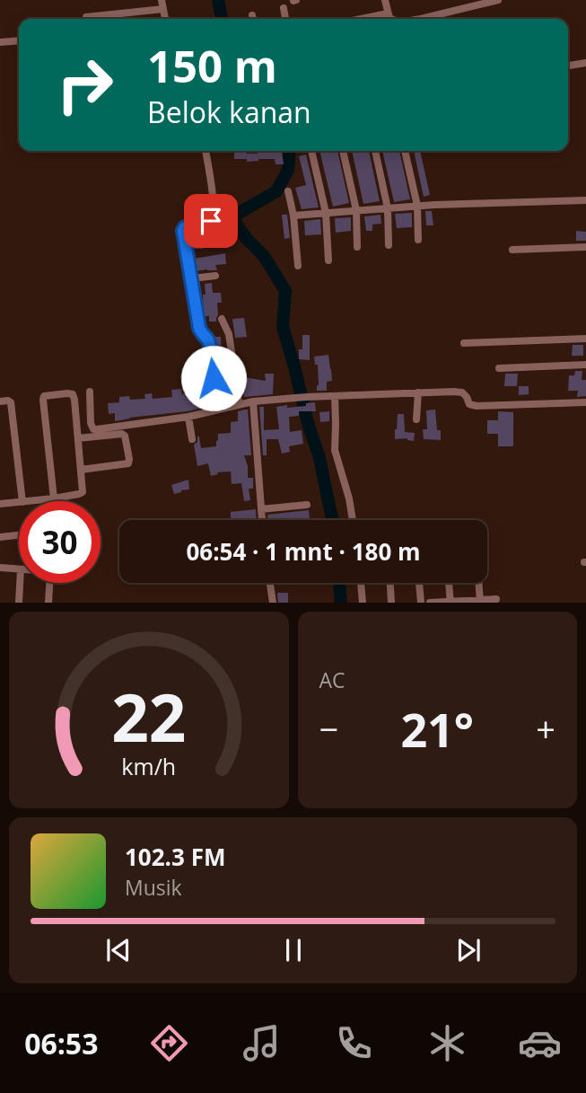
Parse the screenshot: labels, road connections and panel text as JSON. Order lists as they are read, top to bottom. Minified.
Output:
{"page":{"turn":["150 m","Belok kanan"],"limit":"30","trip":"06:54 · 1 mnt · 180 m","tile":"AC","heat":["−","21°","+"],"song":["102.3 FM","Musik"],"tabs":"06:53","gauge":["22","km/h"]}}
